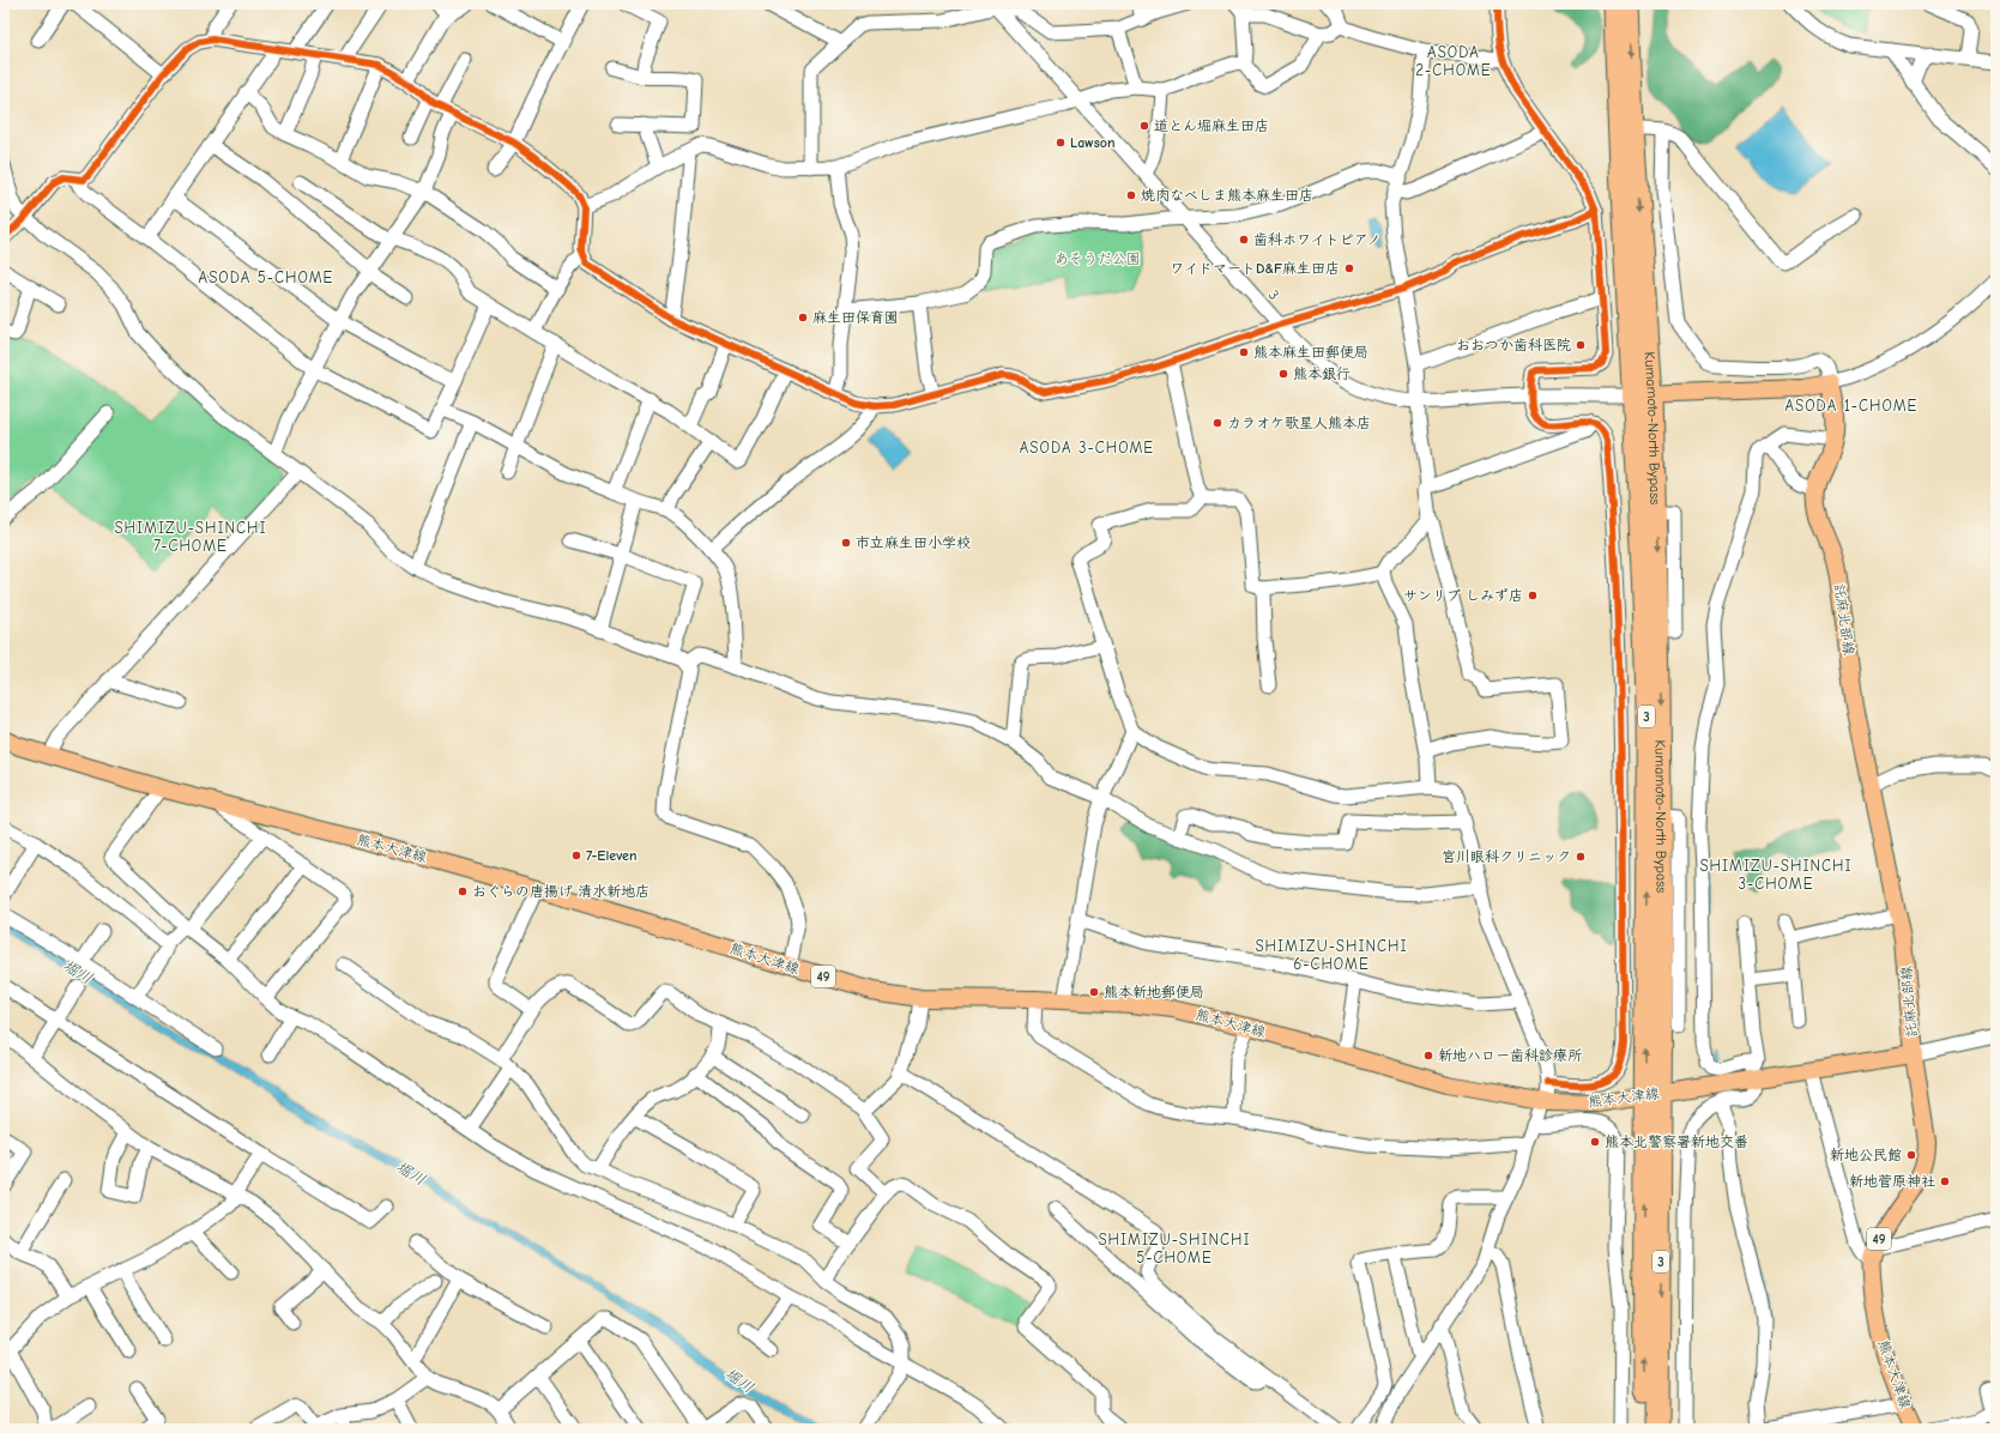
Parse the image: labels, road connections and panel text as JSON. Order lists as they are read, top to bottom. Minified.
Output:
{"streets":{"highway":["3","Kumamoto-North Bypass"],"main road":["託麻北部線","熊本大津線","49"]},"crossings":[["3","Kumamoto-North Bypass"],["Kumamoto-North Bypass","熊本大津線"],["託麻北部線","熊本大津線"]],"districts":["ASODA 2-CHOME","ASODA 5-CHOME","ASODA 1-CHOME","ASODA 3-CHOME","SHIMIZU-SHINCHI 7-CHOME","SHIMIZU-SHINCHI 3-CHOME","SHIMIZU-SHINCHI 6-CHOME","SHIMIZU-SHINCHI 5-CHOME"],"water":["堀川"],"parks":["あそうだ公園"],"places":["道とん堀麻生田店","Lawson","焼肉なべしま熊本麻生田店","歯科ホワイトピアノ","ワイドマートD&F麻生田店","麻生田保育園","おおつか歯科医院","熊本麻生田郵便局","熊本銀行","カラオケ歌星人熊本店","市立麻生田小学校","サンリブ しみず店","7-Eleven","宮川眼科クリニック","おぐらの唐揚げ 清水新地店","熊本新地郵便局","新地ハロー歯科診療所","熊本北警察署新地交番","新地公民館","新地菅原神社"]}
